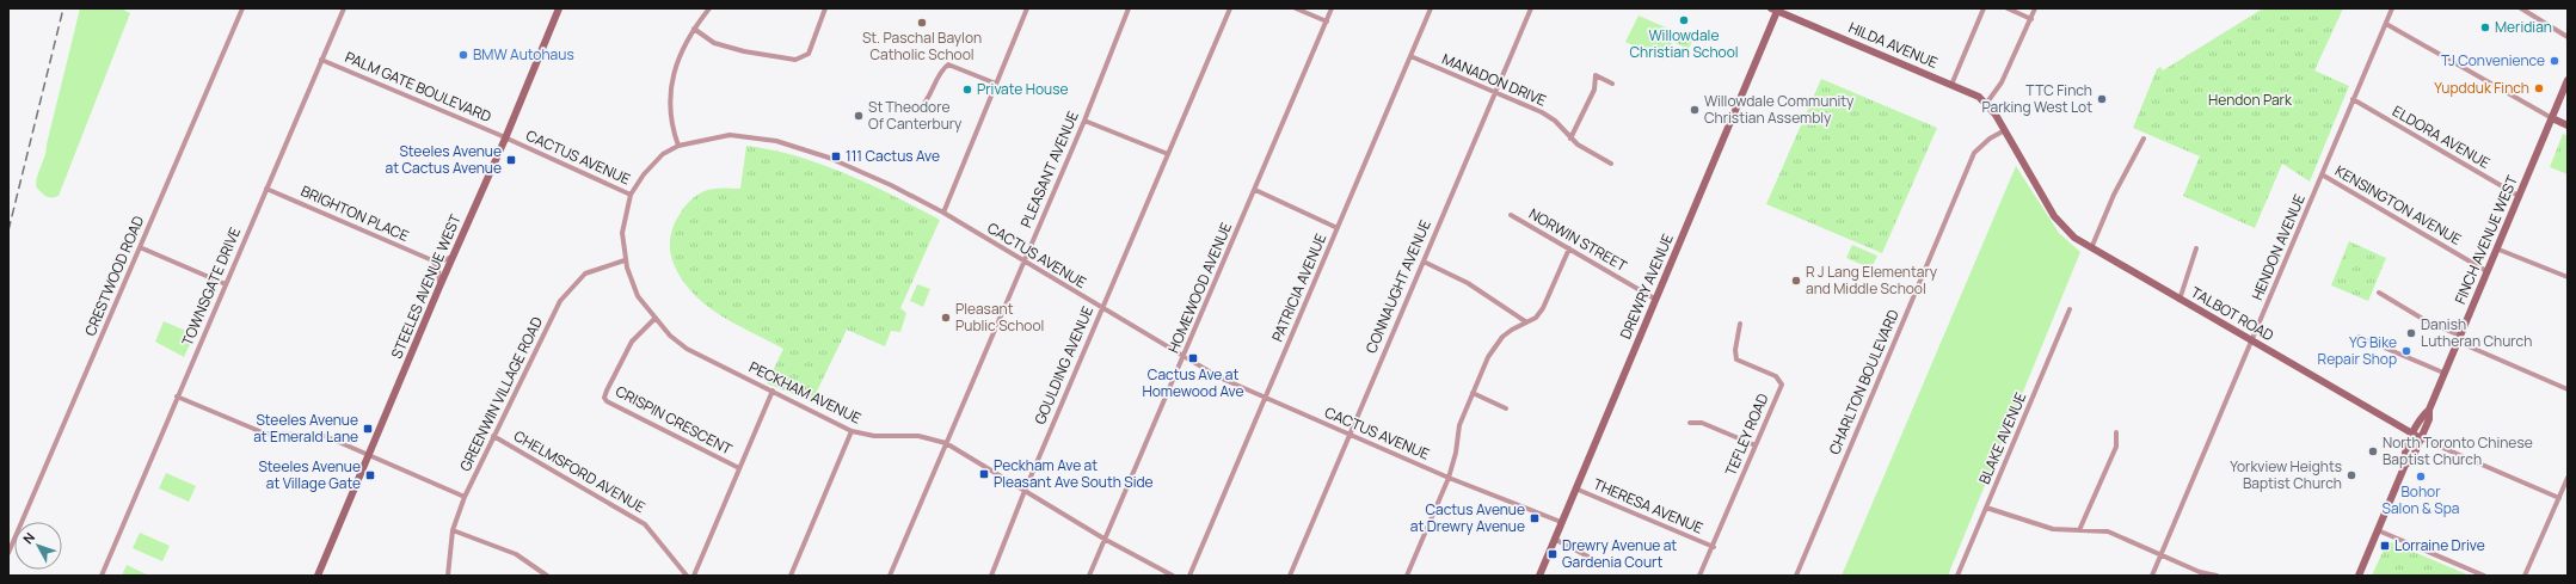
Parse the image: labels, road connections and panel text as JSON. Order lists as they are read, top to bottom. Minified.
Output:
{"streets":{"street":["HILDA AVENUE","MANADON DRIVE","PALM GATE BOULEVARD","ELDORA AVENUE","CACTUS AVENUE","PLEASANT AVENUE","KENSINGTON AVENUE","BRIGHTON PLACE","NORWIN STREET","FINCH AVENUE WEST","HENDON AVENUE","CRESTWOOD ROAD","TOWNSGATE DRIVE","STEELES AVENUE WEST","CONNAUGHT AVENUE","DREWRY AVENUE","HOMEWOOD AVENUE","PATRICIA AVENUE","TALBOT ROAD","GOULDING AVENUE","CHARLTON BOULEVARD","PECKHAM AVENUE","GREENWIN VILLAGE ROAD","CRISPIN CRESCENT","TEFLEY ROAD","BLAKE AVENUE","CHELMSFORD AVENUE","THERESA AVENUE"]},"crossings":[["HILDA AVENUE","DREWRY AVENUE"],["HILDA AVENUE","TALBOT ROAD"],["MANADON DRIVE","CONNAUGHT AVENUE"],["MANADON DRIVE","PATRICIA AVENUE"],["PALM GATE BOULEVARD","CACTUS AVENUE"],["PALM GATE BOULEVARD","TOWNSGATE DRIVE"],["PALM GATE BOULEVARD","STEELES AVENUE WEST"],["ELDORA AVENUE","FINCH AVENUE WEST"],["ELDORA AVENUE","HENDON AVENUE"],["CACTUS AVENUE","PLEASANT AVENUE"],["CACTUS AVENUE","STEELES AVENUE WEST"],["CACTUS AVENUE","CONNAUGHT AVENUE"],["CACTUS AVENUE","DREWRY AVENUE"],["CACTUS AVENUE","HOMEWOOD AVENUE"],["CACTUS AVENUE","PATRICIA AVENUE"],["CACTUS AVENUE","GOULDING AVENUE"],["CACTUS AVENUE","PECKHAM AVENUE"],["PLEASANT AVENUE","PECKHAM AVENUE"],["KENSINGTON AVENUE","FINCH AVENUE WEST"],["KENSINGTON AVENUE","HENDON AVENUE"],["BRIGHTON PLACE","TOWNSGATE DRIVE"],["NORWIN STREET","DREWRY AVENUE"],["FINCH AVENUE WEST","TALBOT ROAD"],["HENDON AVENUE","TALBOT ROAD"],["DREWRY AVENUE","THERESA AVENUE"],["HOMEWOOD AVENUE","PECKHAM AVENUE"],["TALBOT ROAD","CHARLTON BOULEVARD"],["GOULDING AVENUE","PECKHAM AVENUE"],["PECKHAM AVENUE","GREENWIN VILLAGE ROAD"],["PECKHAM AVENUE","CRISPIN CRESCENT"],["GREENWIN VILLAGE ROAD","CHELMSFORD AVENUE"],["TEFLEY ROAD","THERESA AVENUE"]],"parks":["Hendon Park"],"places":{"other":["Willowdale Christian School","St. Paschal Baylon Catholic School","Meridian","BMW Autohaus","TJ Convenience","Yupdduk Finch","Private House","TTC Finch Parking West Lot","Willowdale Community Christian Assembly","St Theodore Of Canterbury","R J Lang Elementary and Middle School","Pleasant Public School","Danish Lutheran Church","YG Bike Repair Shop","North Toronto Chinese Baptist Church","Yorkview Heights Baptist Church","Bohor Salon & Spa"],"transit":["111 Cactus Ave","Steeles Avenue at Cactus Avenue","Cactus Ave at Homewood Ave","Steeles Avenue at Emerald Lane","Peckham Ave at Pleasant Ave South Side","Steeles Avenue at Village Gate","Cactus Avenue at Drewry Avenue","Lorraine Drive","Drewry Avenue at Gardenia Court"]},"north":"top left"}
